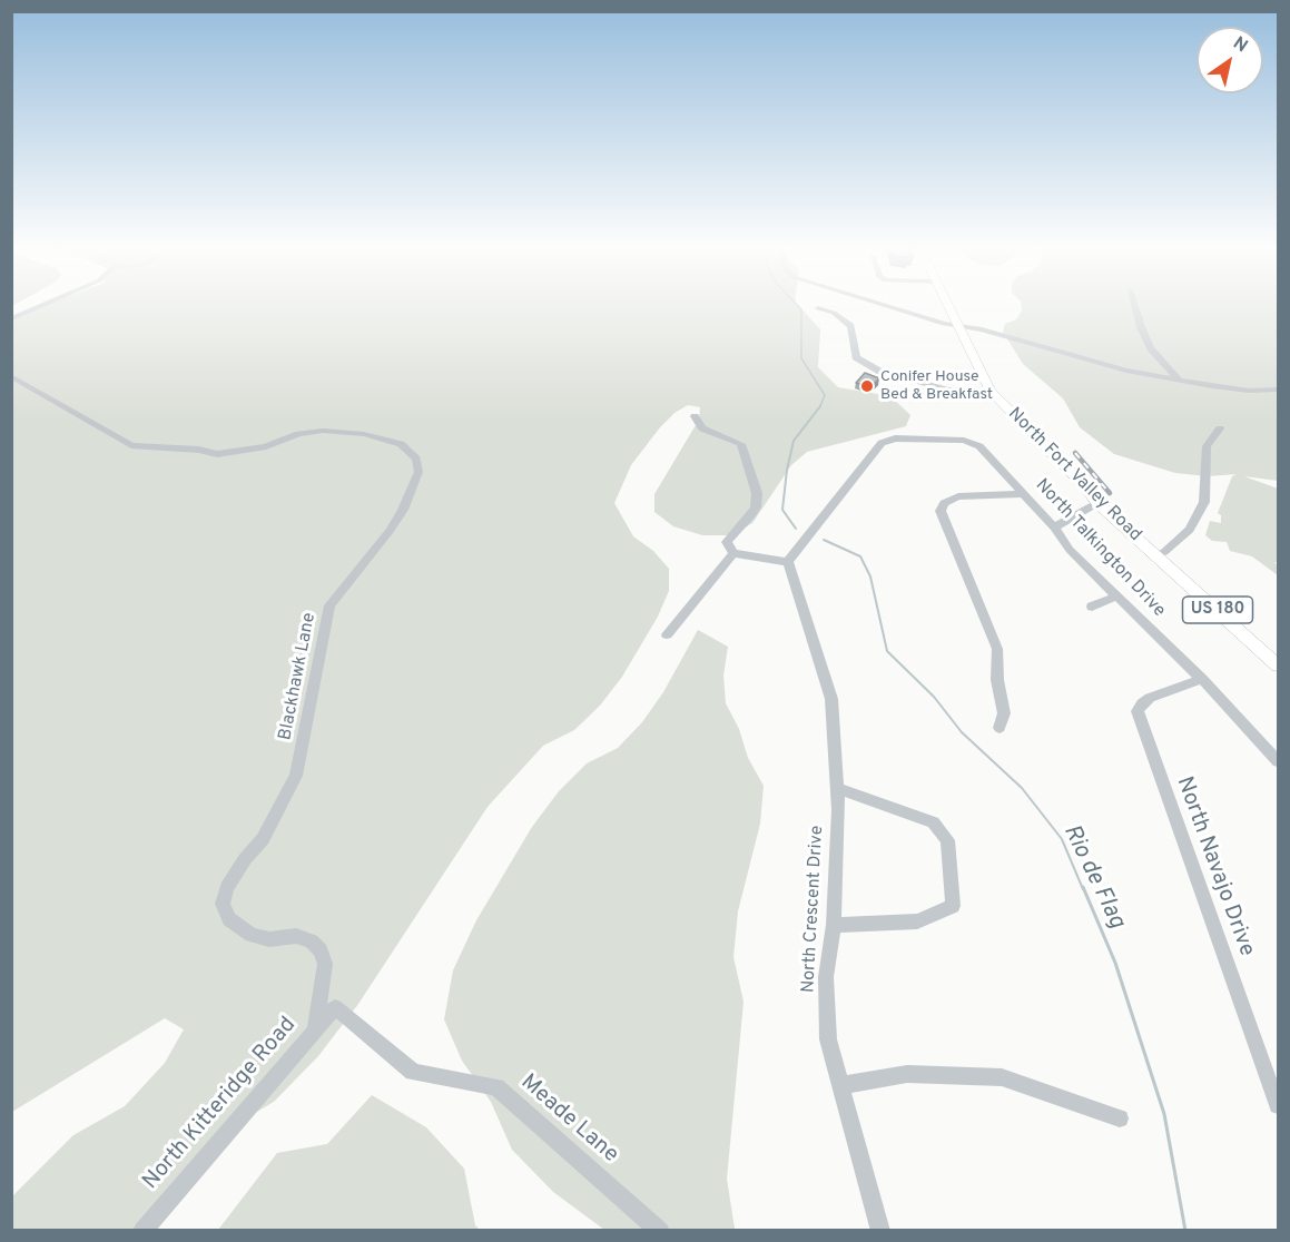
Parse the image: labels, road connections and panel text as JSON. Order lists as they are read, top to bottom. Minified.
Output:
{"streets":{"main road":["North Fort Valley Road","US 180"],"street":["North Talkington Drive","Blackhawk Lane","North Navajo Drive","North Crescent Drive","North Kitteridge Road","Meade Lane"]},"crossings":[["North Talkington Drive","North Navajo Drive"],["North Talkington Drive","North Crescent Drive"],["Blackhawk Lane","North Kitteridge Road"],["North Kitteridge Road","Meade Lane"]],"water":["Rio de Flag"],"places":["Conifer House Bed & Breakfast"],"north":"top right"}
